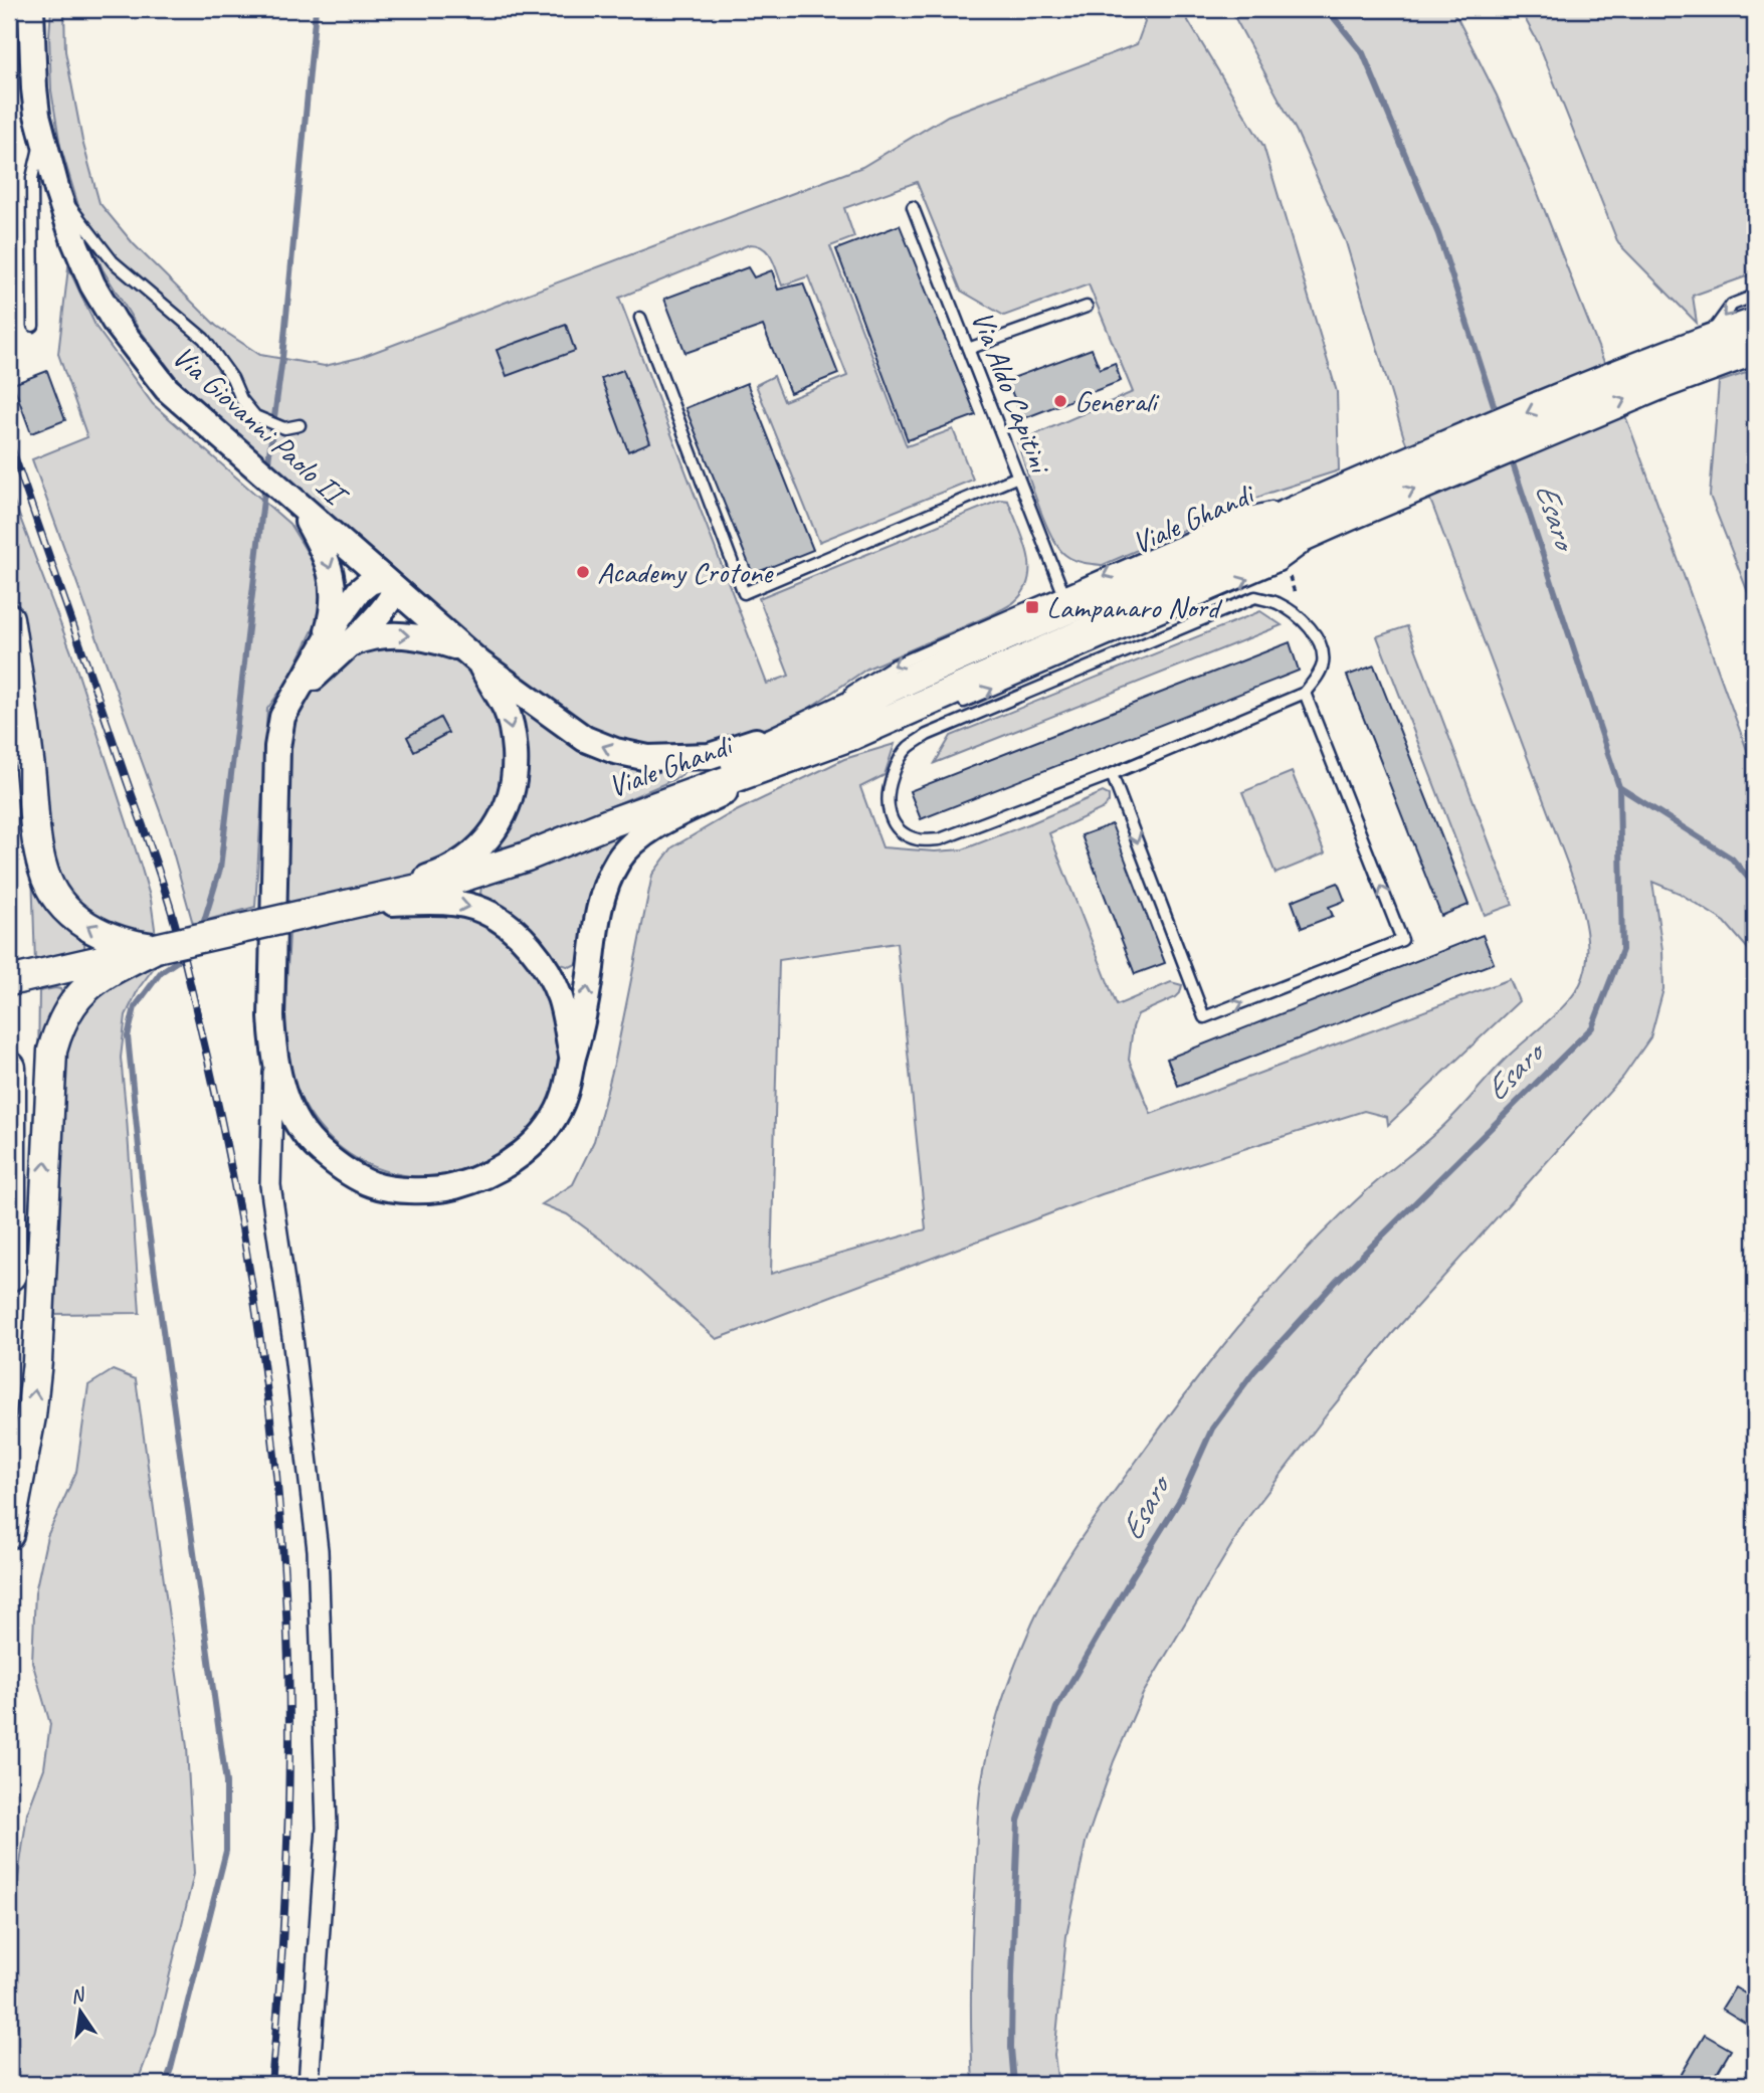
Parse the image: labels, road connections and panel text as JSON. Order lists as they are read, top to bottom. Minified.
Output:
{"streets":{"main road":["Viale Ghandi"],"street":["Via Giovanni Paolo II"],"lane":["Via Aldo Capitini"]},"water":["Esaro"],"places":{"other":["Generali","Academy Crotone"],"transit":["Lampanaro Nord"]},"north":"top"}
